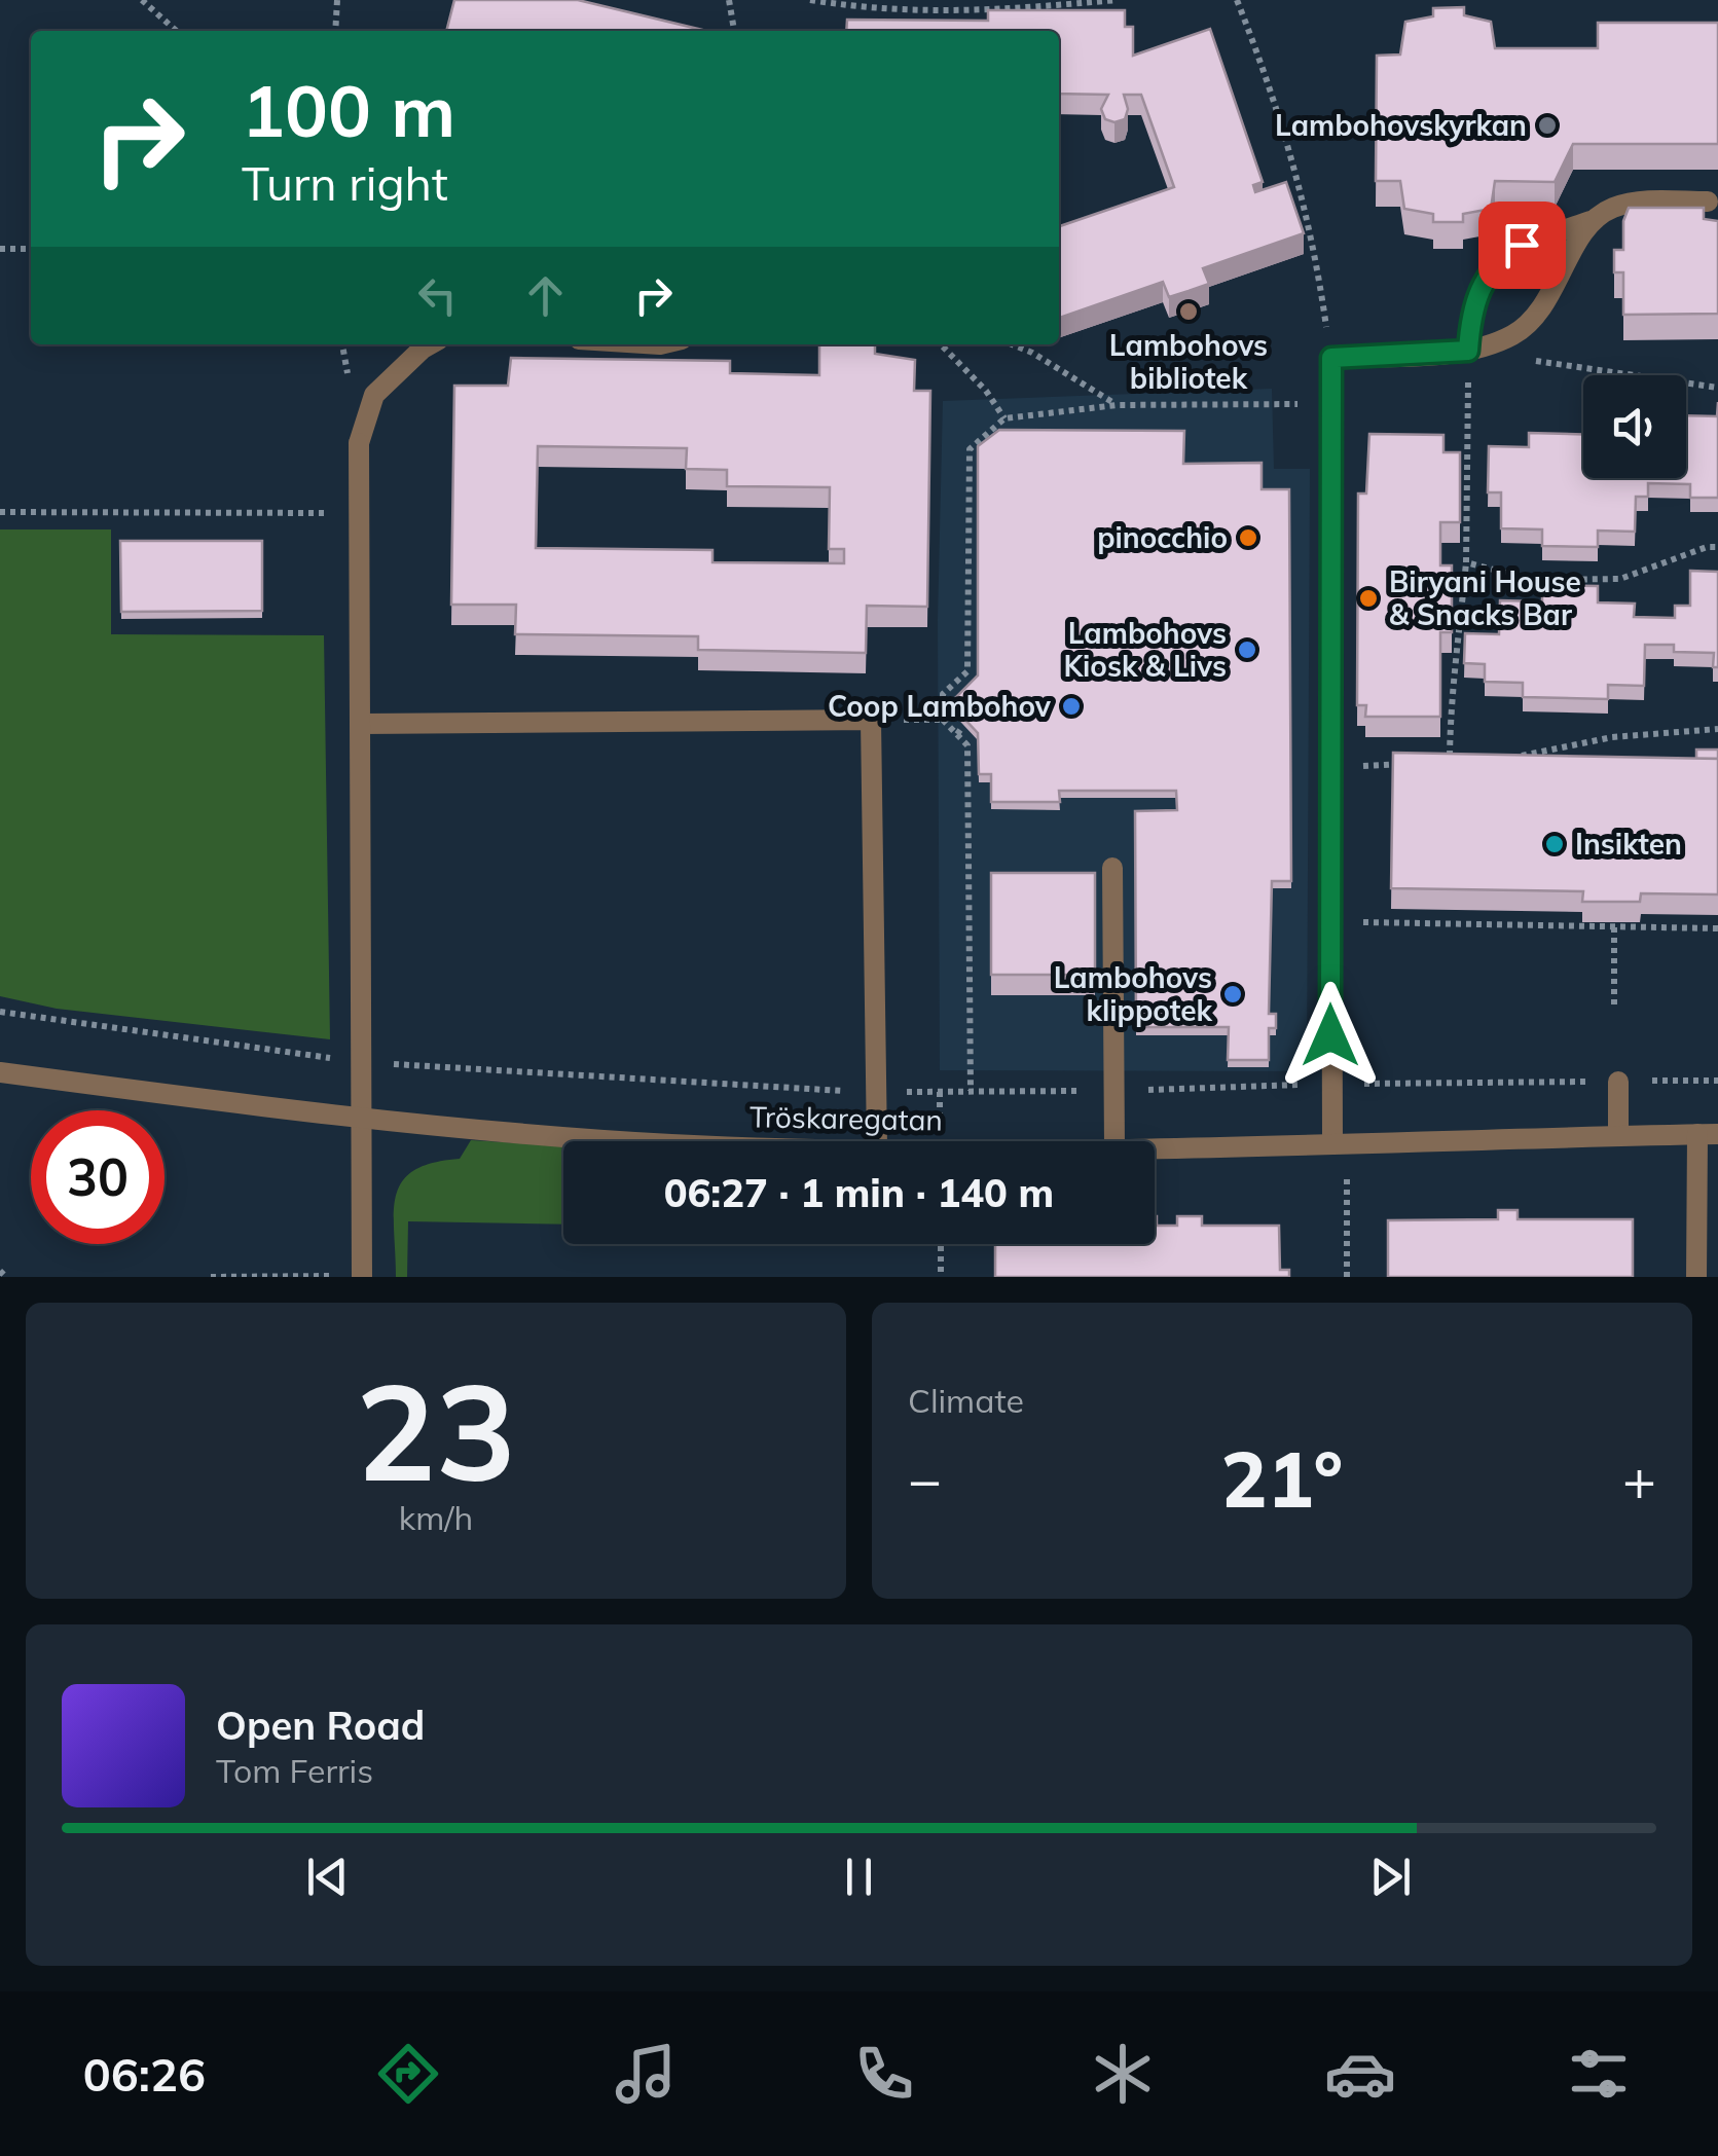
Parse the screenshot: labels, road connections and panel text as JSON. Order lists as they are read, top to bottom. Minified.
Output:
{"streets":{"street":["Tröskaregatan"]},"places":["Lambohovskyrkan","Lambohovs bibliotek","pinocchio","Biryani House & Snacks Bar","Lambohovs Kiosk & Livs","Coop Lambohov","Insikten","Lambohovs klippotek"],"page":{"turn":["100 m","Turn right"],"limit":"30","trip":"06:27 · 1 min · 140 m","tile":[["23","km/h"],"Climate"],"heat":["−","21°","+"],"song":["Open Road","Tom Ferris"],"tabs":"06:26"}}
